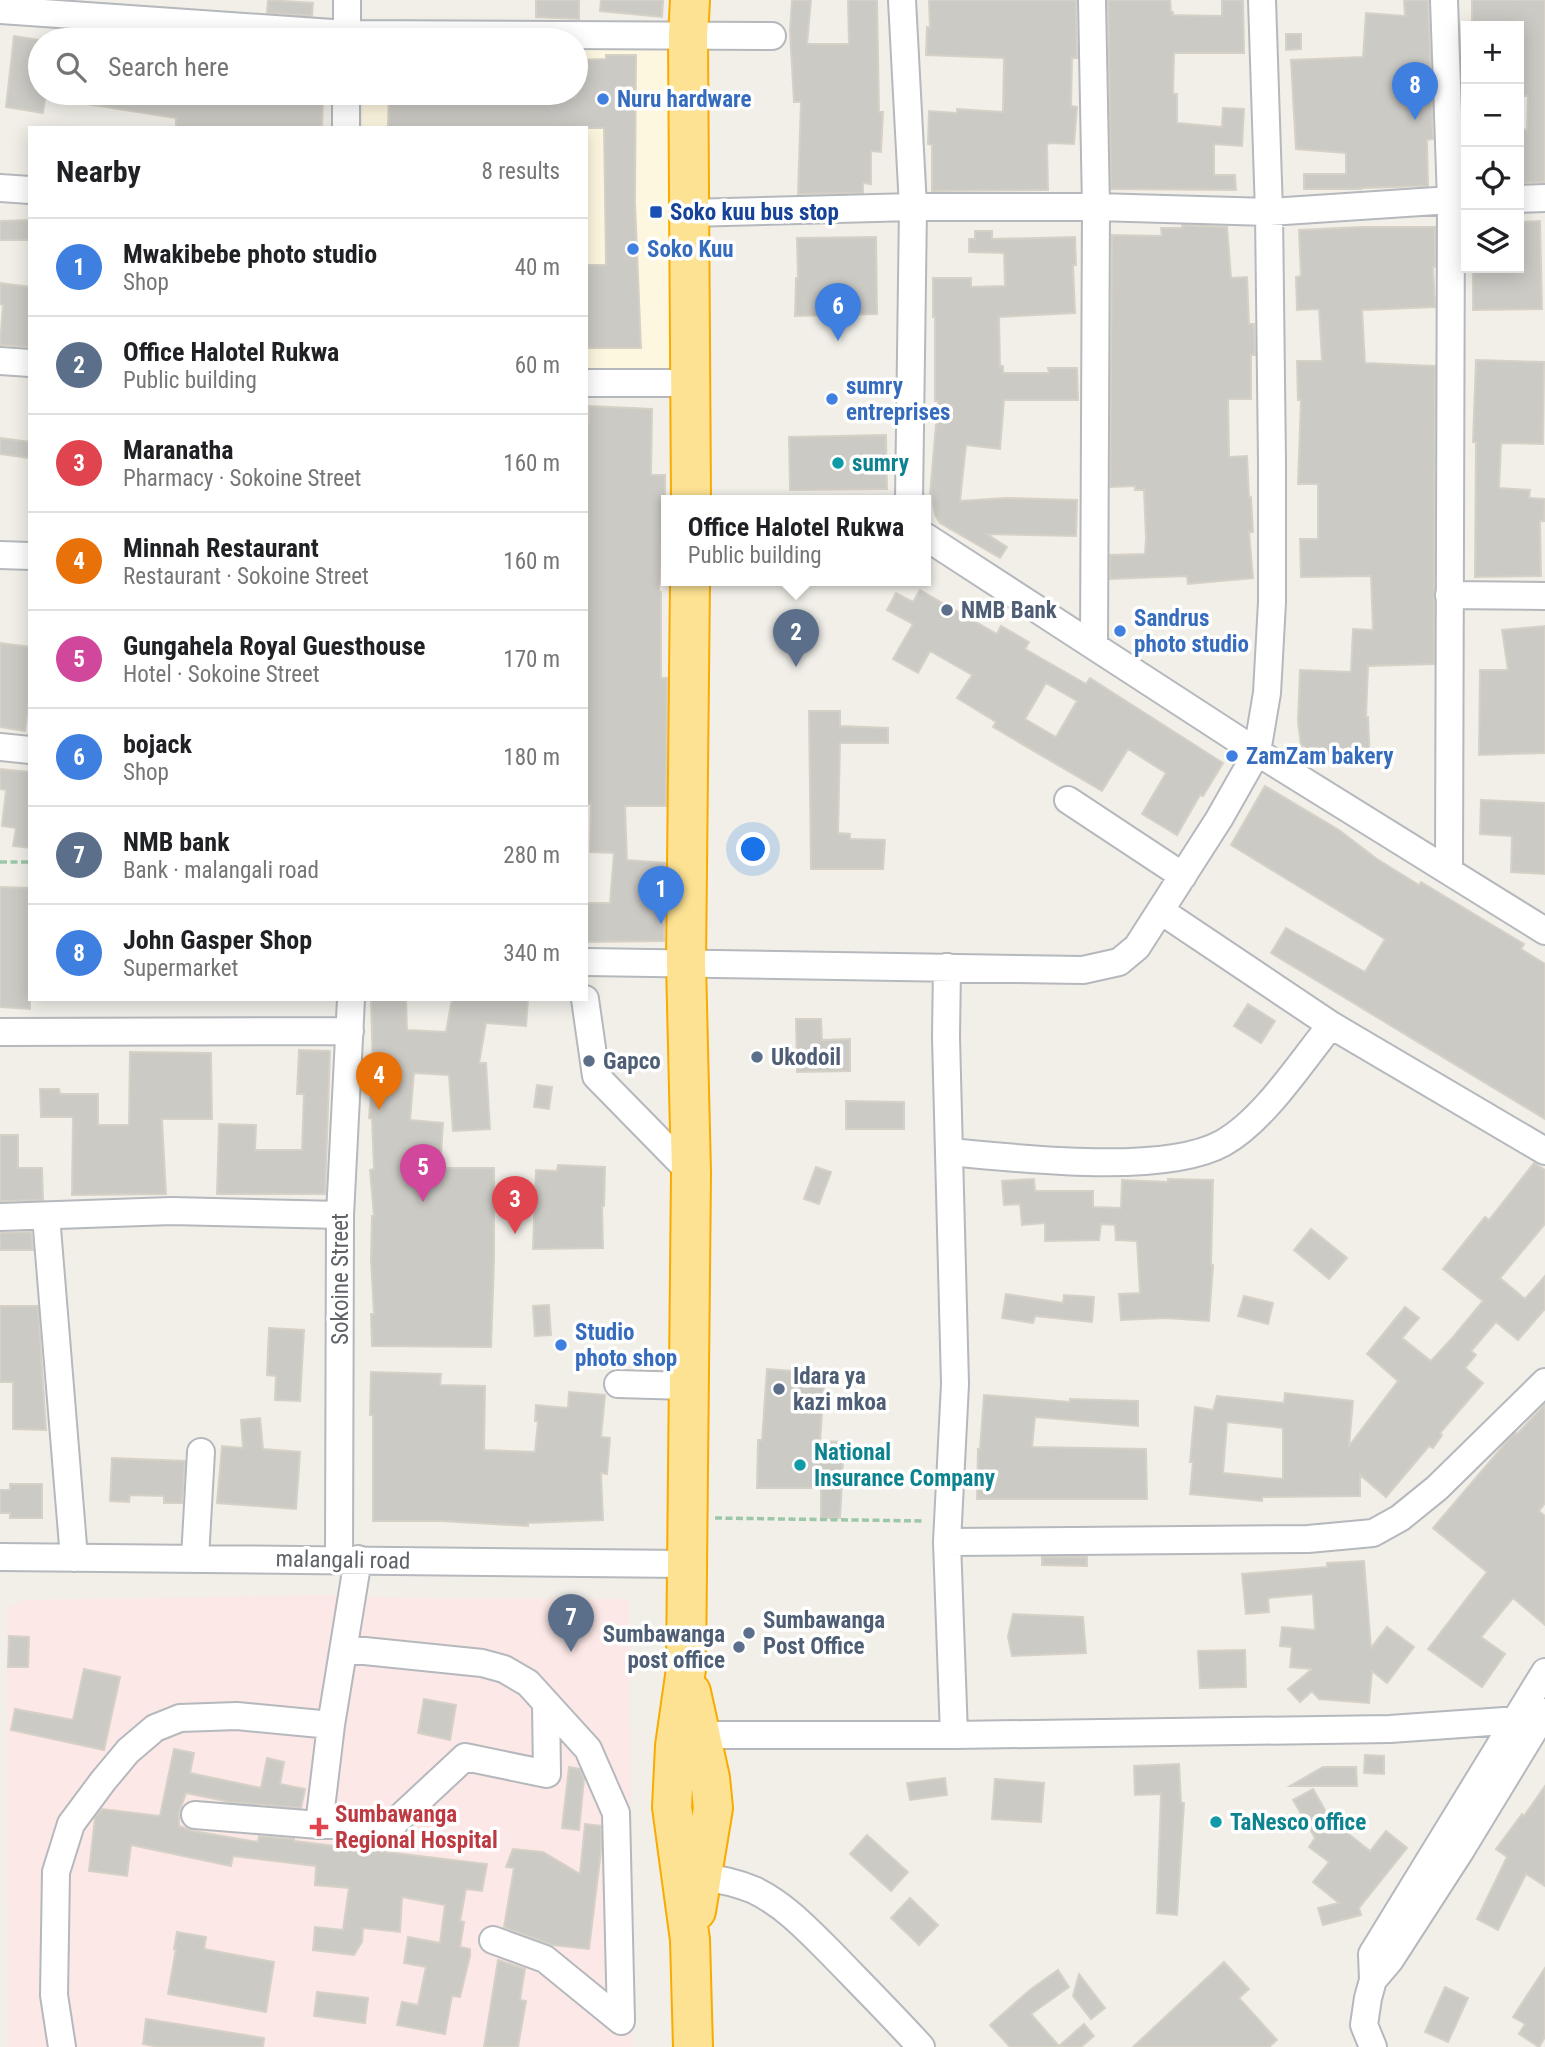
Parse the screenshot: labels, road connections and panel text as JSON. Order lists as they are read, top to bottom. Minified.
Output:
{"streets":{"street":["Sokoine Street","malangali road"]},"crossings":[["Sokoine Street","malangali road"]],"places":{"other":["Nuru hardware","Soko Kuu","sumry entreprises","sumry","NMB Bank","Sandrus photo studio","ZamZam bakery","Ukodoil","Gapco","Studio photo shop","Idara ya kazi mkoa","National Insurance Company","Sumbawanga Post Office","Sumbawanga post office","TaNesco office"],"transit":["Soko kuu bus stop"],"health":["Sumbawanga Regional Hospital"]},"page":{"map_buttons":["+","−"],"search":"Search here","pins":["8","6","2","1","4","5","3","7"],"heading":["Nearby","8 results"],"list":[{"mark":"1","name":"Mwakibebe photo studio","note":"Shop","value":"40 m"},{"mark":"2","name":"Office Halotel Rukwa","note":"Public building","value":"60 m"},{"mark":"3","name":"Maranatha","note":"Pharmacy · Sokoine Street","value":"160 m"},{"mark":"4","name":"Minnah Restaurant","note":"Restaurant · Sokoine Street","value":"160 m"},{"mark":"5","name":"Gungahela Royal Guesthouse","note":"Hotel · Sokoine Street","value":"170 m"},{"mark":"6","name":"bojack","note":"Shop","value":"180 m"},{"mark":"7","name":"NMB bank","note":"Bank · malangali road","value":"280 m"},{"mark":"8","name":"John Gasper Shop","note":"Supermarket","value":"340 m"}],"popup":["Office Halotel Rukwa","Public building"]}}
